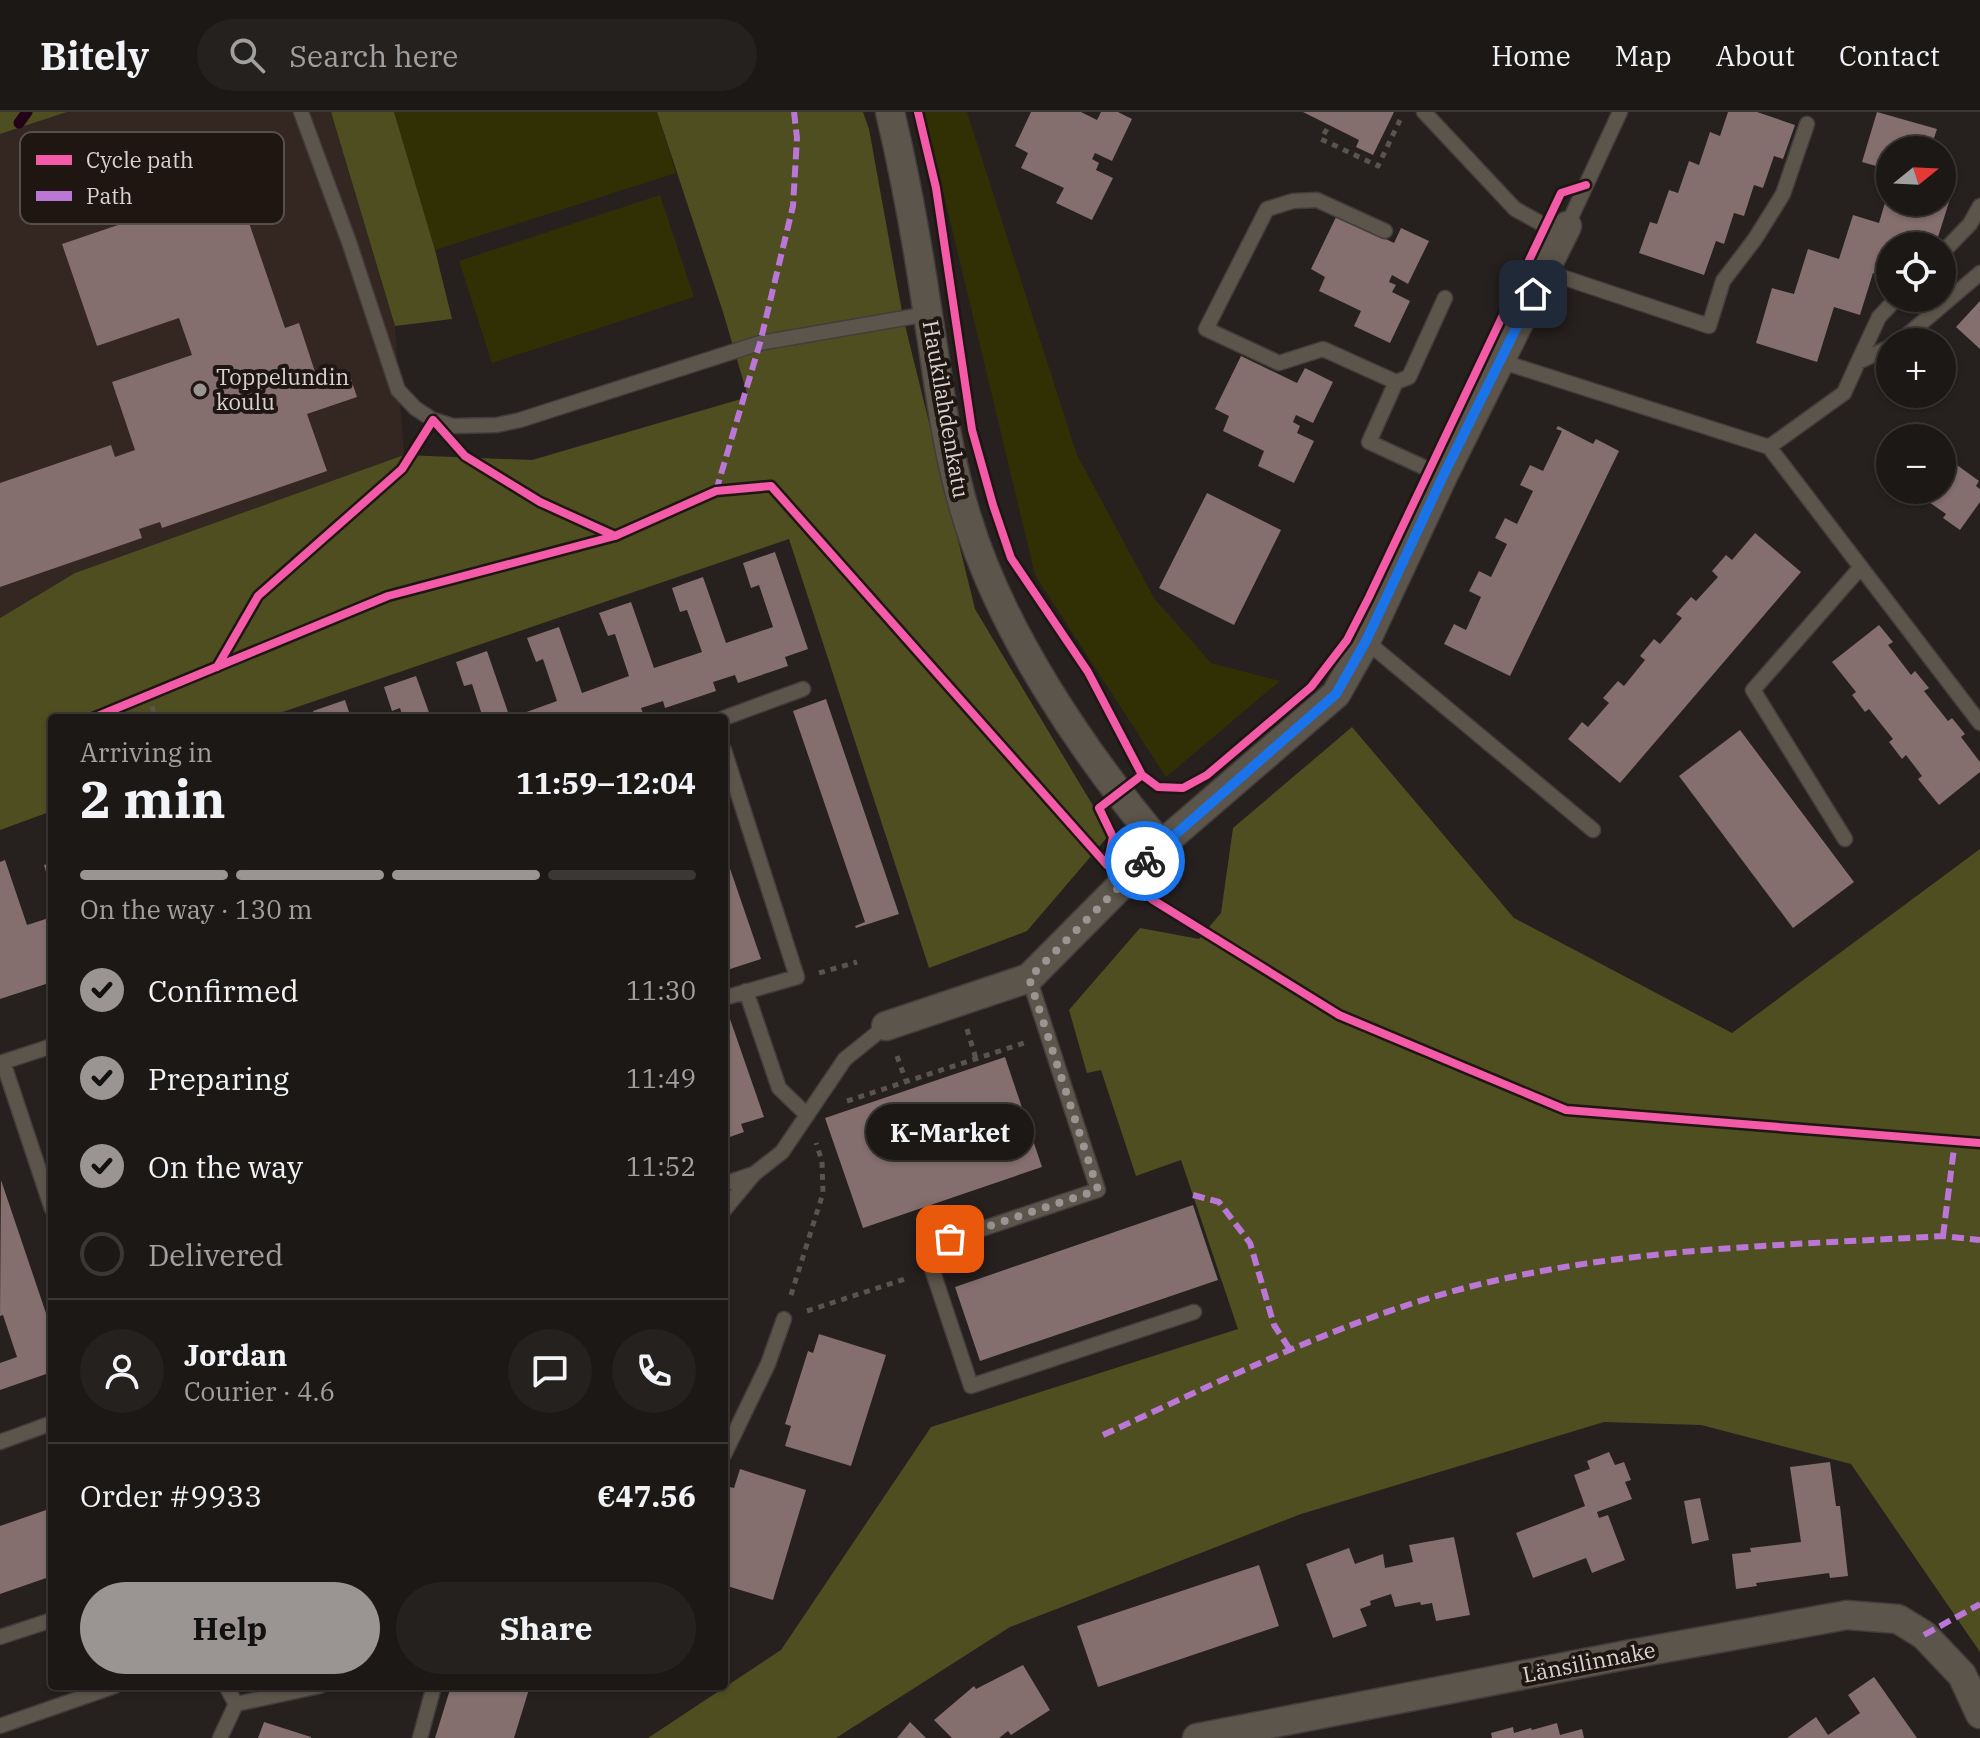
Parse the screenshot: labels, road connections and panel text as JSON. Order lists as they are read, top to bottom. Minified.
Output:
{"streets":{"street":["Haukilahdenkatu","Länsilinnake"]},"places":["Toppelundin koulu","K-Market"],"legend":["Cycle path","Path"],"north":"right","page":{"header":"Bitely","search":"Search here","nav":["Home","Map","About","Contact"],"map_buttons":["+","−"],"heading":["2 min","Arriving in","11:59–12:04"],"panel":["Jordan","Courier · 4.6","Order #9933","€47.56"],"bar":"On the way · 130 m","list":[["Confirmed","11:30"],["Preparing","11:49"],["On the way","11:52"],"Delivered"],"bubble":"K-Market","buttons":["Help","Share"]}}
